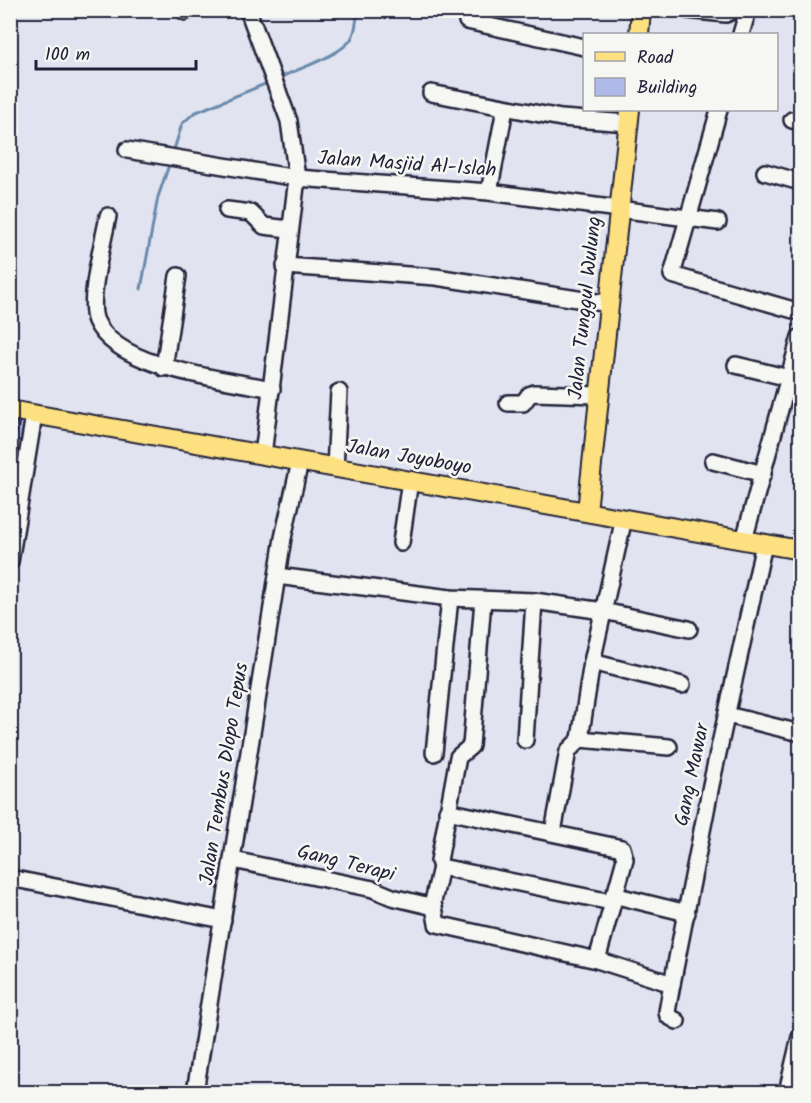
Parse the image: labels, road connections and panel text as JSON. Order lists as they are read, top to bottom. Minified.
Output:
{"streets":{"main road":["Jalan Tunggul Wulung","Jalan Joyoboyo"],"street":["Jalan Masjid Al-Islah","Jalan Tembus Dlopo Tepus","Gang Mawar","Gang Terapi"]},"crossings":[["Jalan Masjid Al-Islah","Jalan Tunggul Wulung"],["Jalan Masjid Al-Islah","Jalan Joyoboyo"],["Jalan Tunggul Wulung","Jalan Joyoboyo"],["Jalan Joyoboyo","Jalan Tembus Dlopo Tepus"],["Jalan Joyoboyo","Gang Mawar"],["Jalan Tembus Dlopo Tepus","Gang Terapi"],["Gang Mawar","Gang Terapi"]],"legend":["Road","Building"],"scale_bar":"100 m"}
